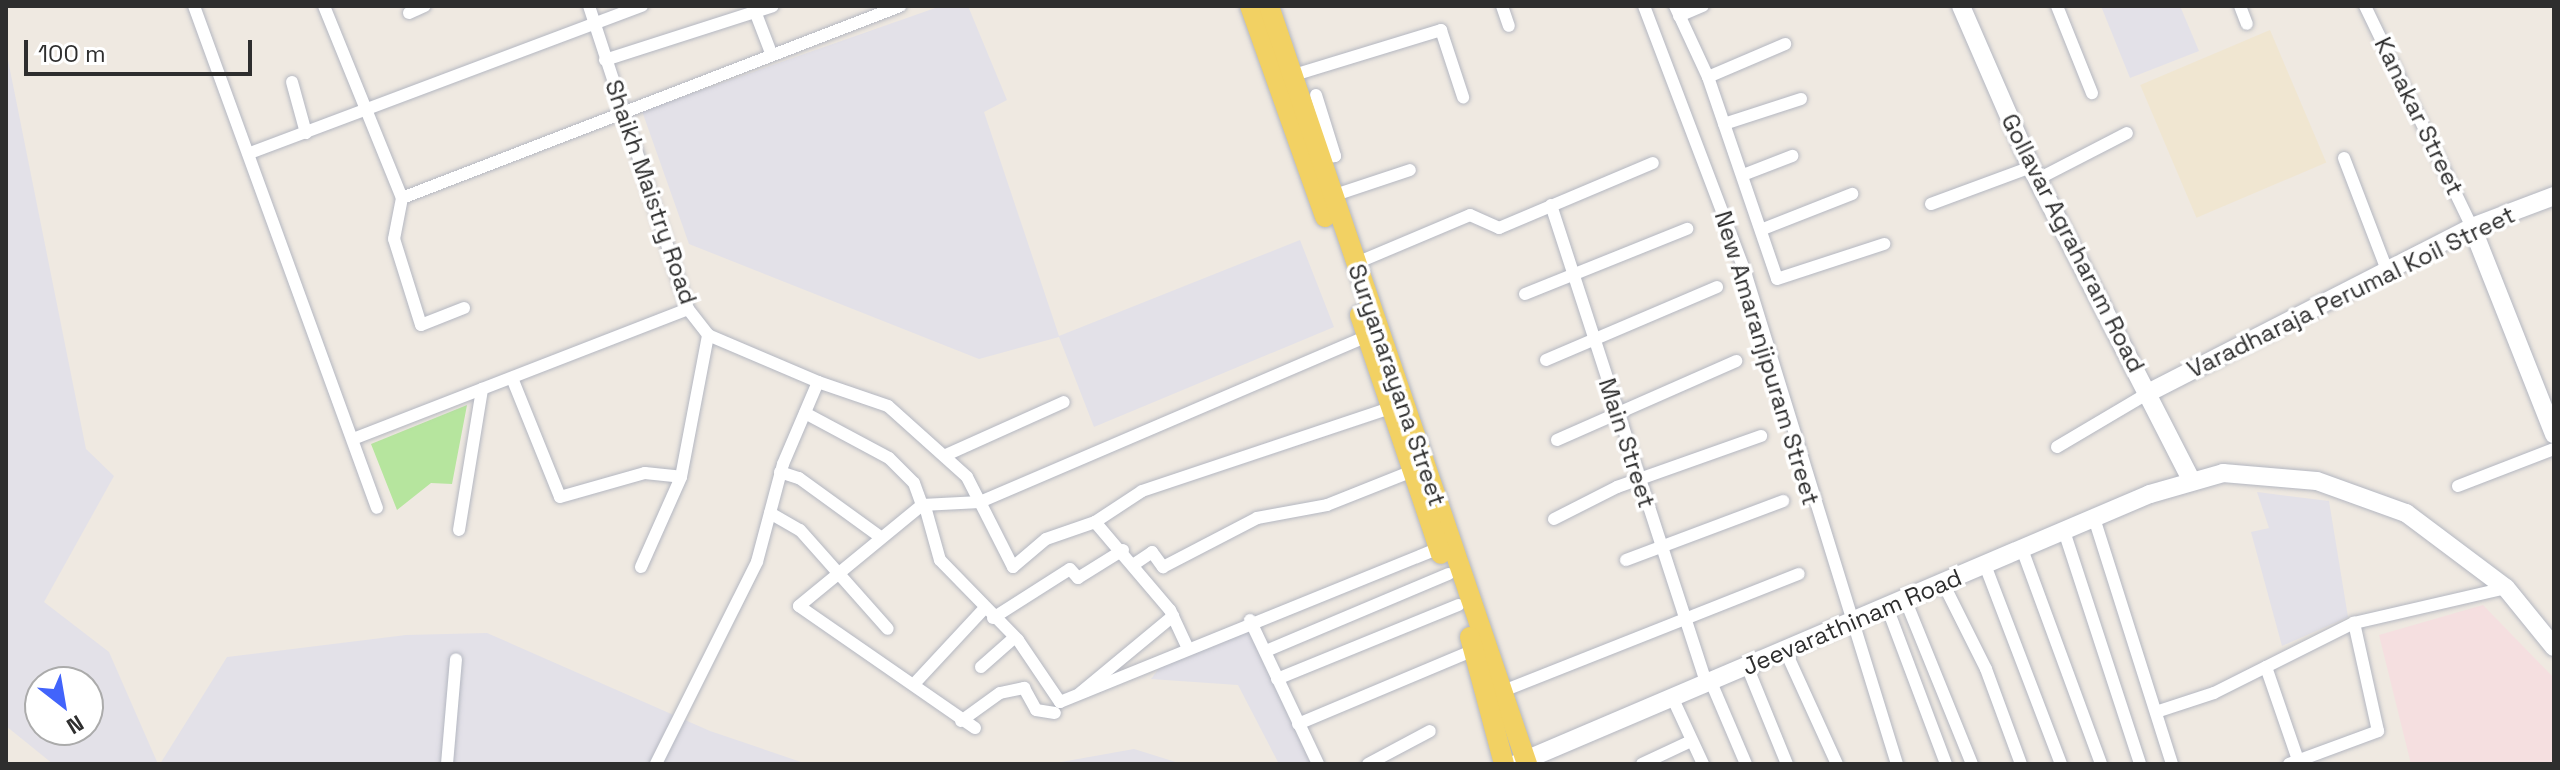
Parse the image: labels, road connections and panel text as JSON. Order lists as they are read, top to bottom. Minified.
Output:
{"streets":{"main road":["Gollavar Agraharam Road","Varadharaja Perumal Koil Street","Suryanarayana Street","Jeevarathinam Road"],"street":["Kanakar Street","Shaikh Maistry Road","New Amaranjipuram Street","Main Street"]},"crossings":[["Kanakar Street","Varadharaja Perumal Koil Street"],["Gollavar Agraharam Road","Varadharaja Perumal Koil Street"],["Gollavar Agraharam Road","Jeevarathinam Road"],["New Amaranjipuram Street","Jeevarathinam Road"],["Suryanarayana Street","Jeevarathinam Road"],["Main Street","Jeevarathinam Road"]],"scale_bar":"100 m","north":"bottom right"}
